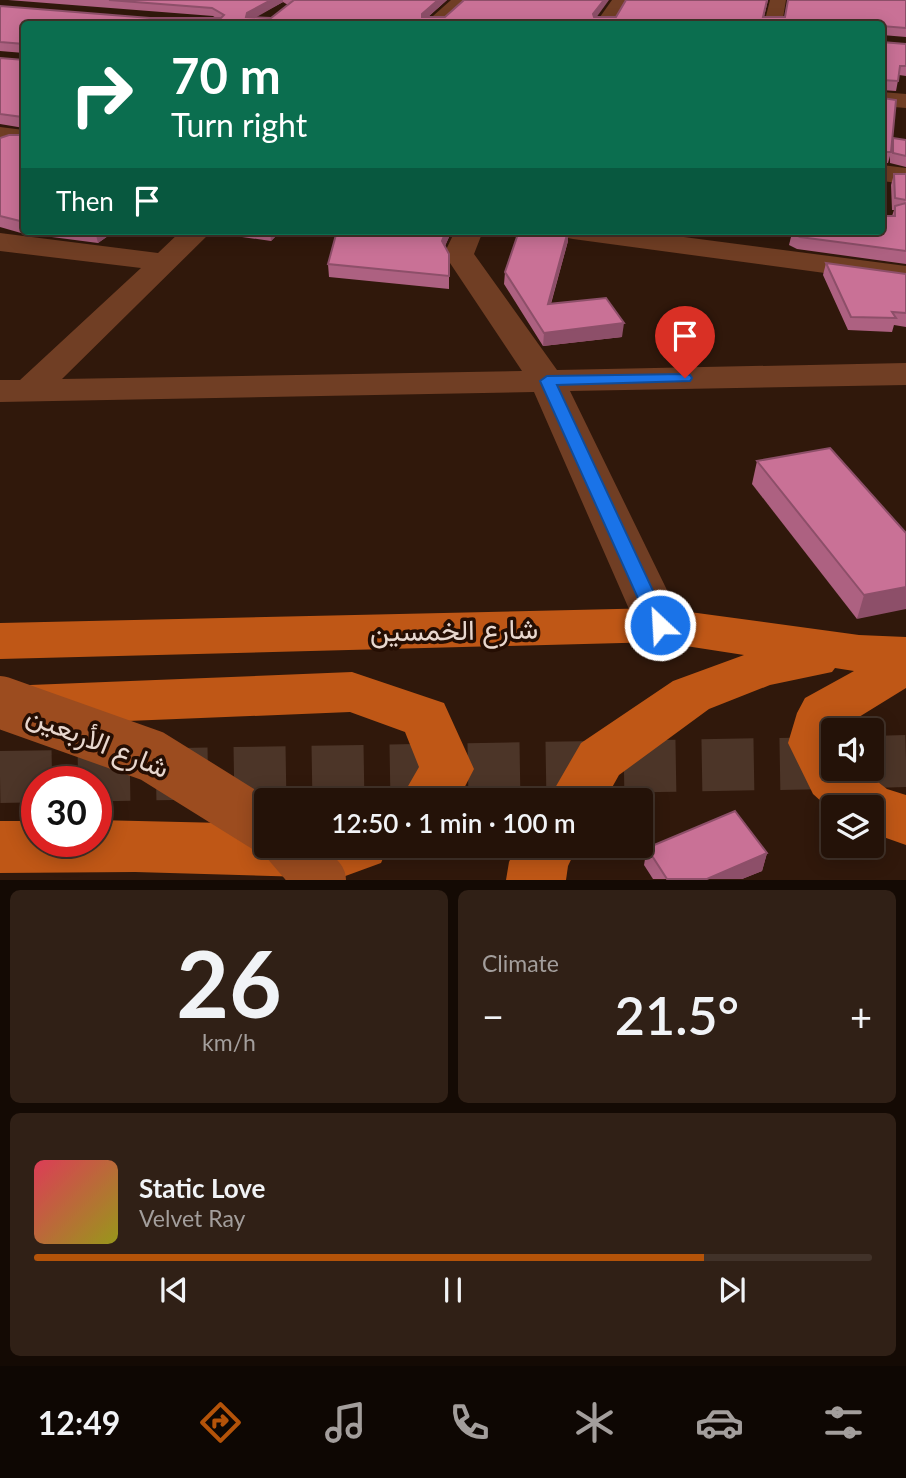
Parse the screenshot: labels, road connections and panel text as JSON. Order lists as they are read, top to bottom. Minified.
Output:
{"streets":{"main road":["شارع الخمسين","شارع الأربعين"]},"page":{"turn":["70 m","Turn right"],"then":"Then","limit":"30","trip":"12:50 · 1 min · 100 m","tile":[["26","km/h"],"Climate"],"heat":["−","21.5°","+"],"song":["Static Love","Velvet Ray"],"tabs":"12:49"}}
